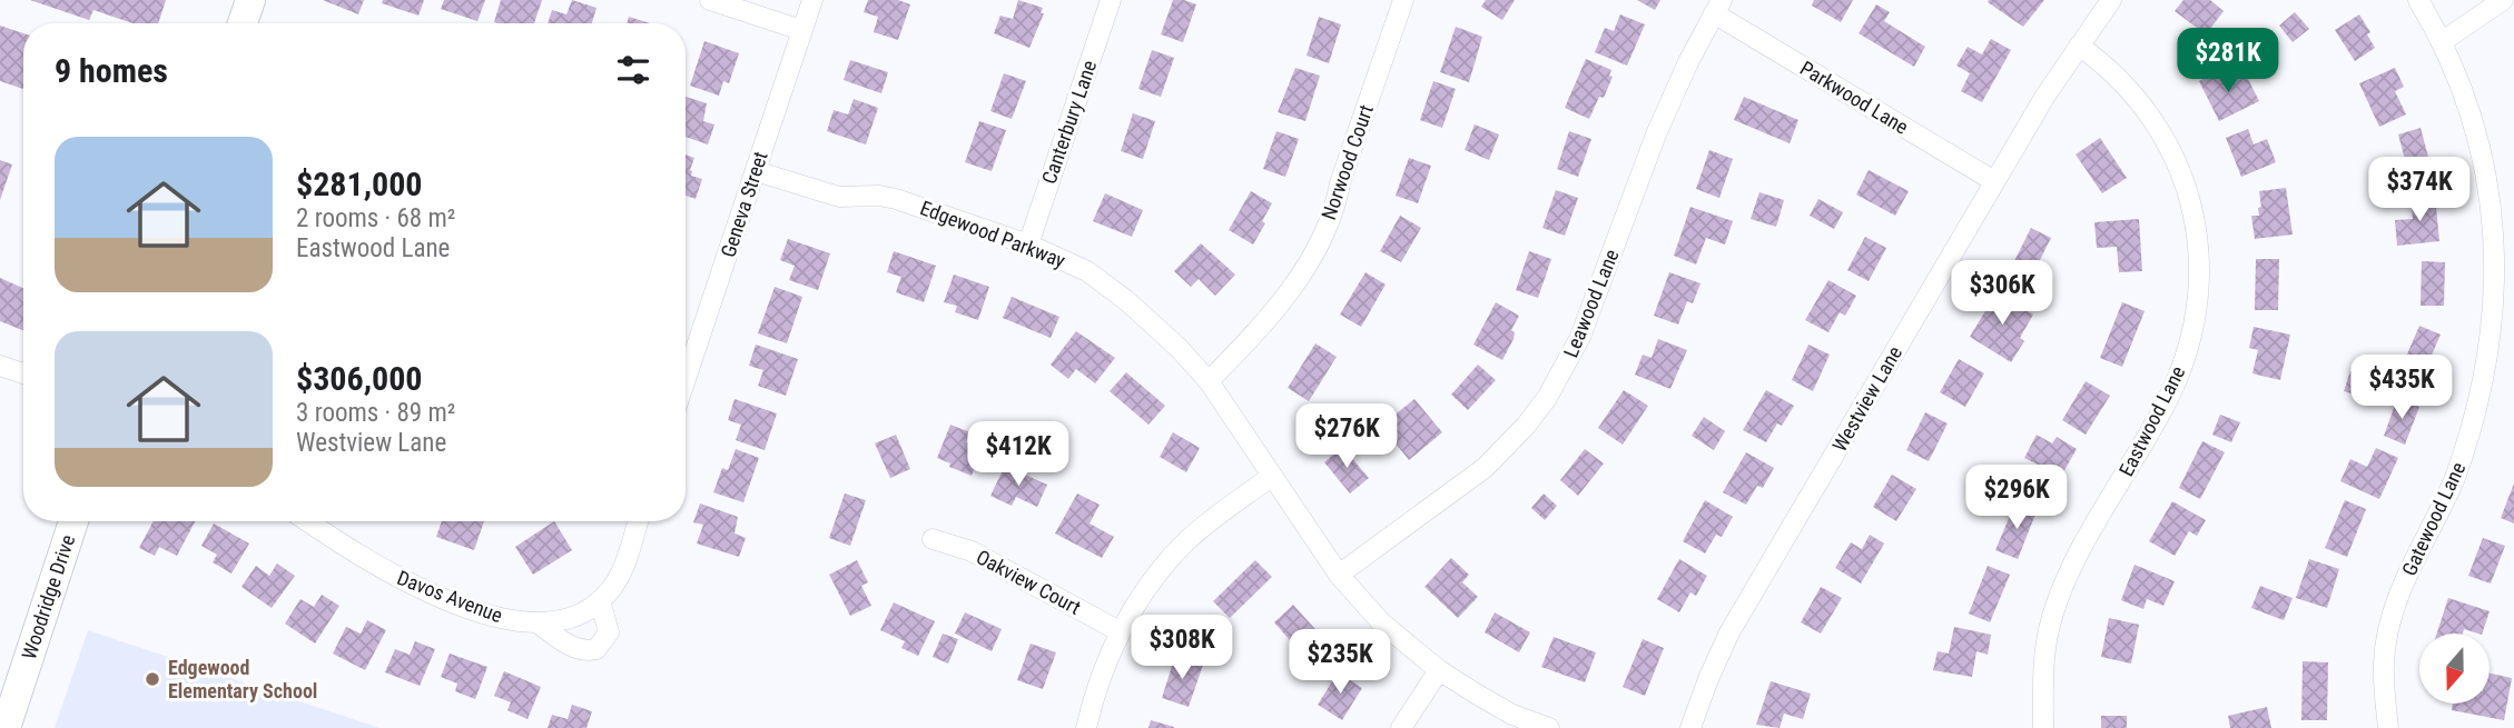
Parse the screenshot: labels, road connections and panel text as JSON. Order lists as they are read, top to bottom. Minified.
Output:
{"streets":{"street":["Parkwood Lane","Canterbury Lane","Norwood Court","Geneva Street","Edgewood Parkway","Leawood Lane","Westview Lane","Eastwood Lane","Gatewood Lane","Oakview Court","Davos Avenue","Woodridge Drive"]},"crossings":[["Parkwood Lane","Leawood Lane"],["Parkwood Lane","Westview Lane"],["Canterbury Lane","Edgewood Parkway"],["Norwood Court","Edgewood Parkway"],["Geneva Street","Edgewood Parkway"],["Edgewood Parkway","Leawood Lane"],["Westview Lane","Eastwood Lane"]],"places":["Edgewood Elementary School"],"north":"bottom","page":{"heading":"9 homes","price":["$281K","$374K","$306K","$435K","$276K","$412K","$296K","$308K","$235K"],"list":[{"name":"$281,000","note":"2 rooms · 68 m² · Eastwood Lane"},{"name":"$306,000","note":"3 rooms · 89 m² · Westview Lane"}]}}
